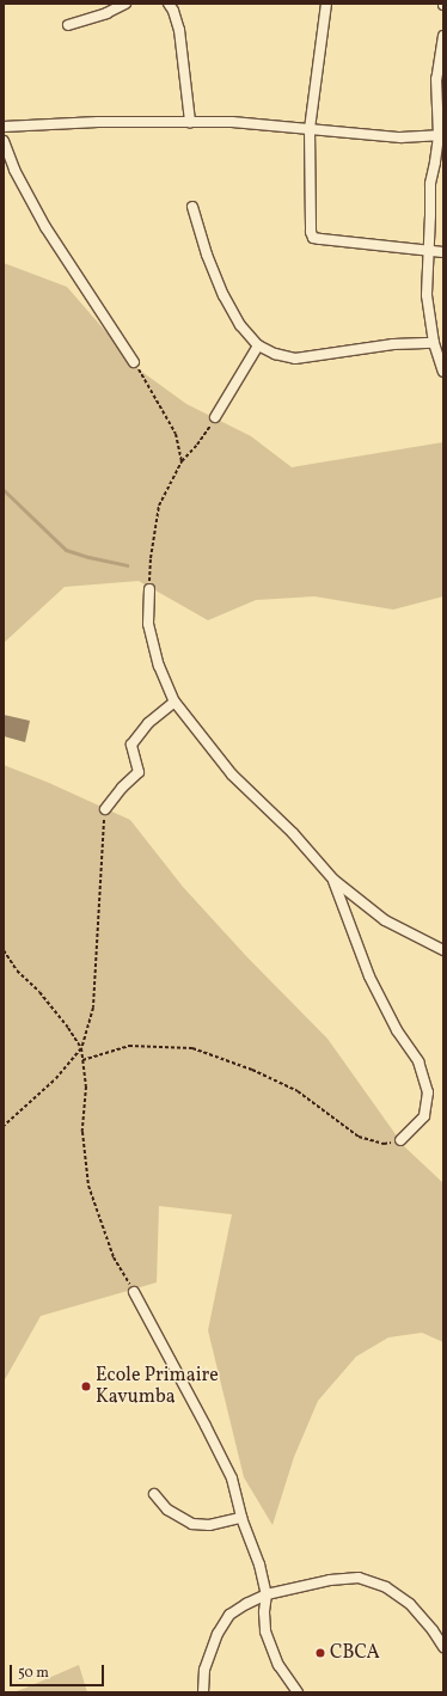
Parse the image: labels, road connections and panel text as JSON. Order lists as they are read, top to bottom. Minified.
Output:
{"places":["Ecole Primaire Kavumba","CBCA"],"scale_bar":"50 m"}
